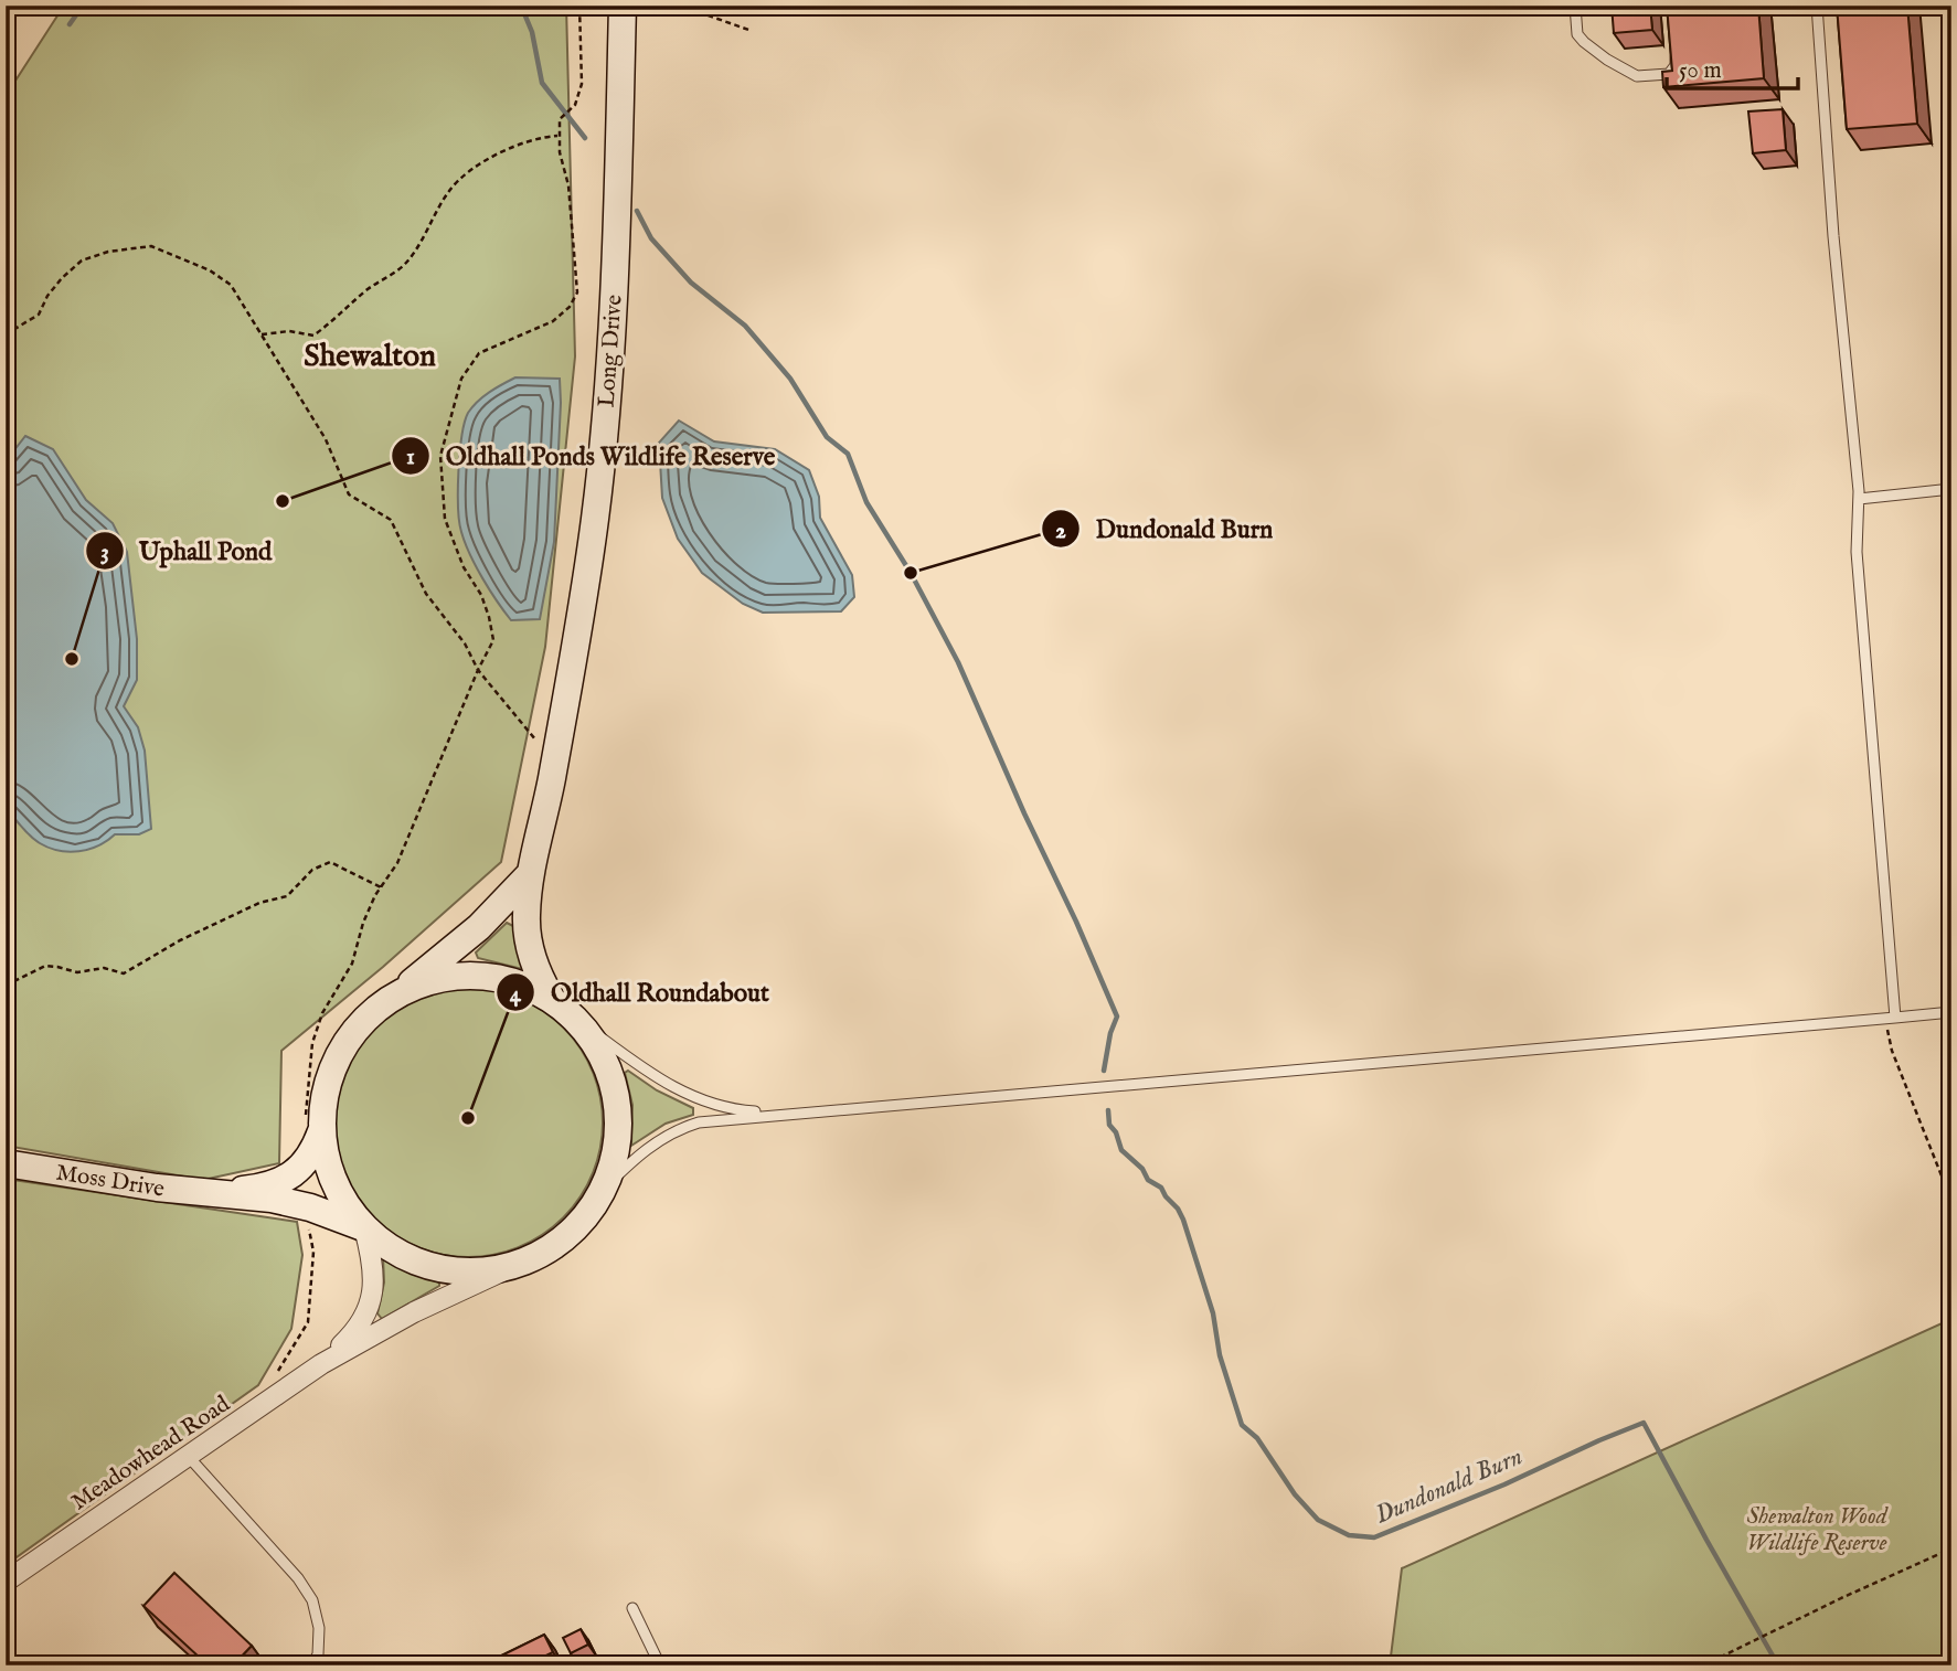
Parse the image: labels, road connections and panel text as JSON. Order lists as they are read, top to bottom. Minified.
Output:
{"streets":{"main road":["Long Drive","Moss Drive"],"street":["Meadowhead Road"]},"crossings":[["Moss Drive","Meadowhead Road"]],"districts":["Shewalton"],"water":["Dundonald Burn"],"parks":["Shewalton Wood Wildlife Reserve"],"places":["Oldhall Ponds Wildlife Reserve","Dundonald Burn","Uphall Pond","Oldhall Roundabout"],"scale_bar":"50 m"}
